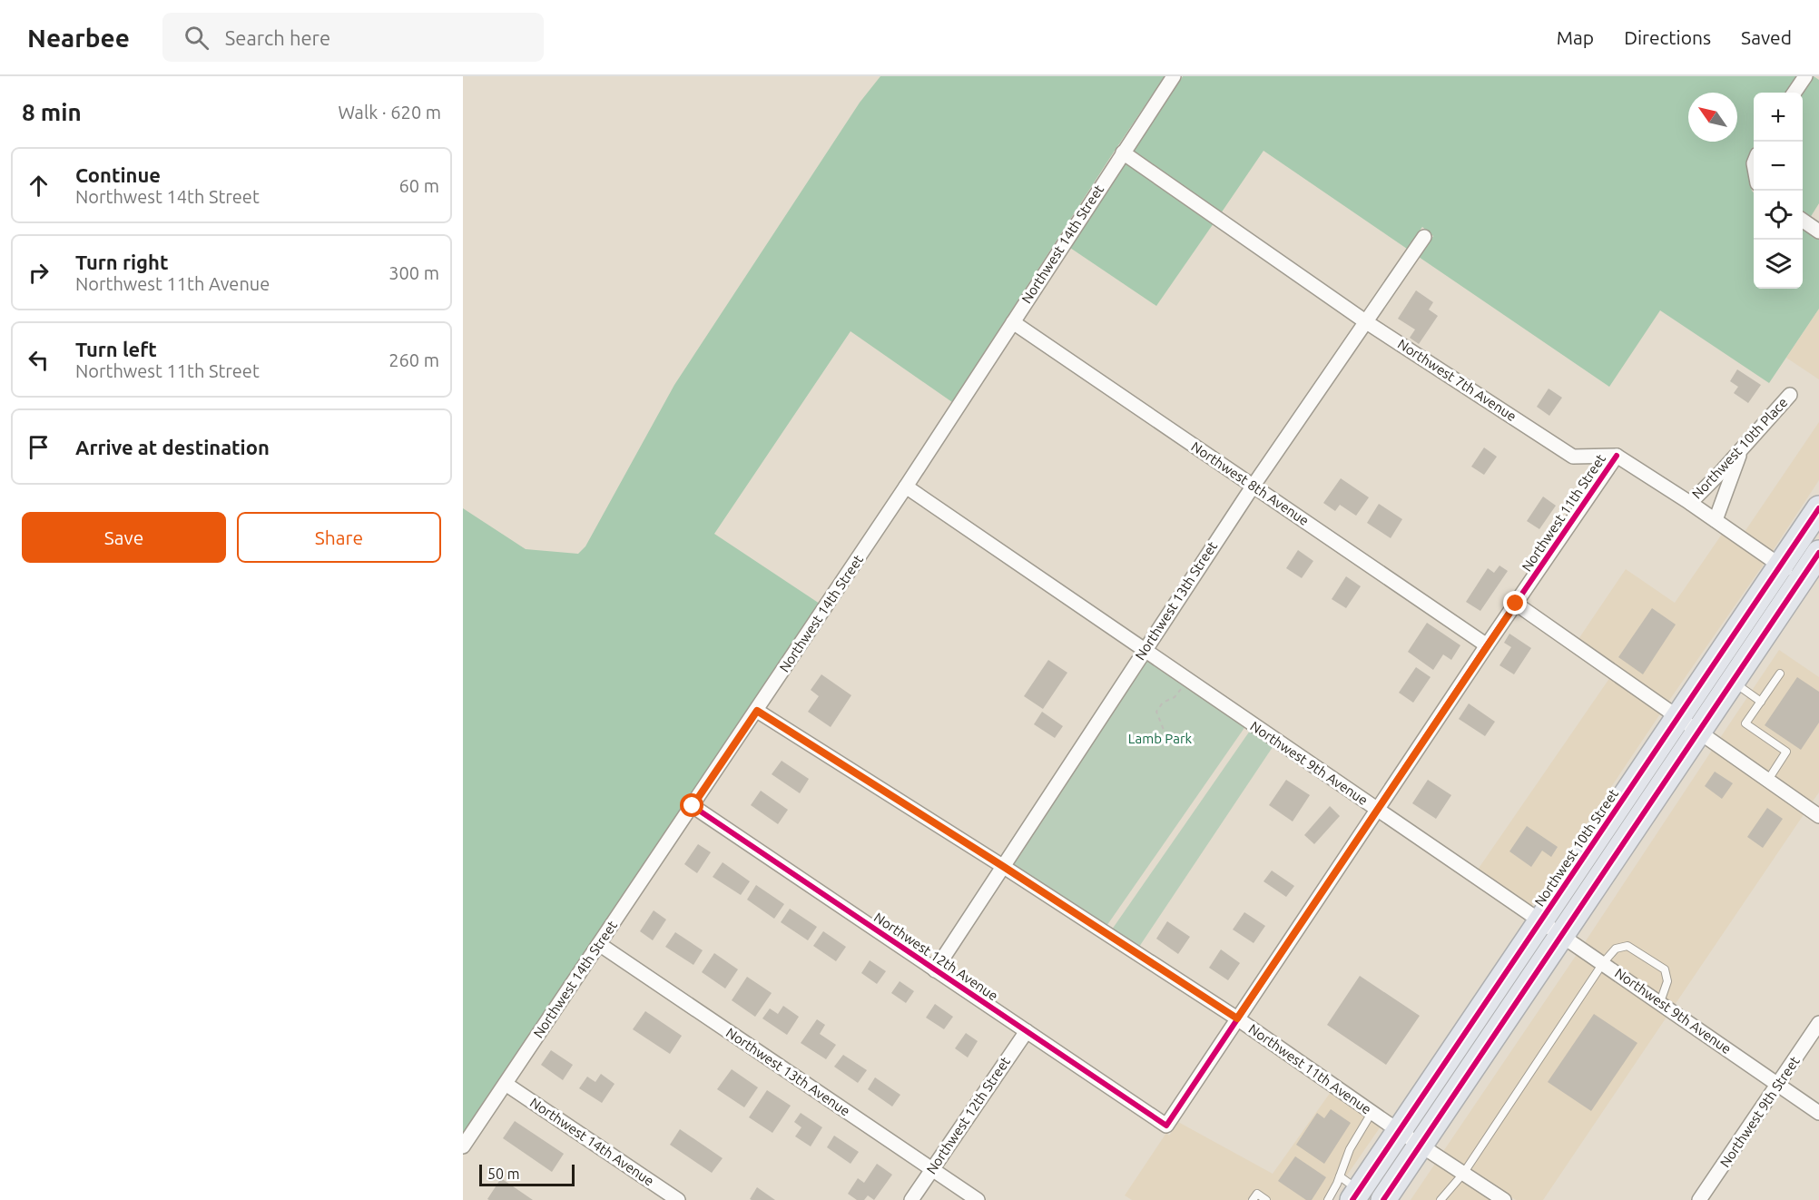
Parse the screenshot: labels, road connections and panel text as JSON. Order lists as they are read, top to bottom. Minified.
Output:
{"streets":{"highway":["Northwest 10th Street"],"street":["Northwest 14th Street","Northwest 7th Avenue","Northwest 10th Place","Northwest 8th Avenue","Northwest 11th Street","Northwest 13th Street","Northwest 9th Avenue","Northwest 12th Avenue","Northwest 11th Avenue","Northwest 13th Avenue","Northwest 9th Street","Northwest 12th Street","Northwest 14th Avenue"]},"crossings":[["Northwest 14th Street","Northwest 7th Avenue"],["Northwest 14th Street","Northwest 8th Avenue"],["Northwest 14th Street","Northwest 9th Avenue"],["Northwest 14th Street","Northwest 12th Avenue"],["Northwest 14th Street","Northwest 11th Avenue"],["Northwest 14th Street","Northwest 13th Avenue"],["Northwest 14th Street","Northwest 14th Avenue"],["Northwest 7th Avenue","Northwest 11th Street"],["Northwest 7th Avenue","Northwest 13th Street"],["Northwest 8th Avenue","Northwest 11th Street"],["Northwest 8th Avenue","Northwest 13th Street"],["Northwest 11th Street","Northwest 9th Avenue"],["Northwest 11th Street","Northwest 12th Avenue"],["Northwest 11th Street","Northwest 11th Avenue"],["Northwest 13th Street","Northwest 9th Avenue"],["Northwest 13th Street","Northwest 12th Avenue"],["Northwest 13th Street","Northwest 11th Avenue"],["Northwest 9th Avenue","Northwest 10th Street"],["Northwest 9th Avenue","Northwest 9th Street"],["Northwest 10th Street","Northwest 11th Avenue"],["Northwest 12th Avenue","Northwest 12th Street"],["Northwest 13th Avenue","Northwest 12th Street"]],"parks":["Lamb Park"],"scale_bar":"50 m","north":"top left","page":{"header":"Nearbee","search":"Search here","nav":["Map","Directions","Saved"],"heading":["8 min","Walk · 620 m"],"map_buttons":["+","−"],"list":[["Continue","Northwest 14th Street","60 m"],["Turn right","Northwest 11th Avenue","300 m"],["Turn left","Northwest 11th Street","260 m"],"Arrive at destination"],"buttons":["Save","Share"],"scale":"50 m"}}
